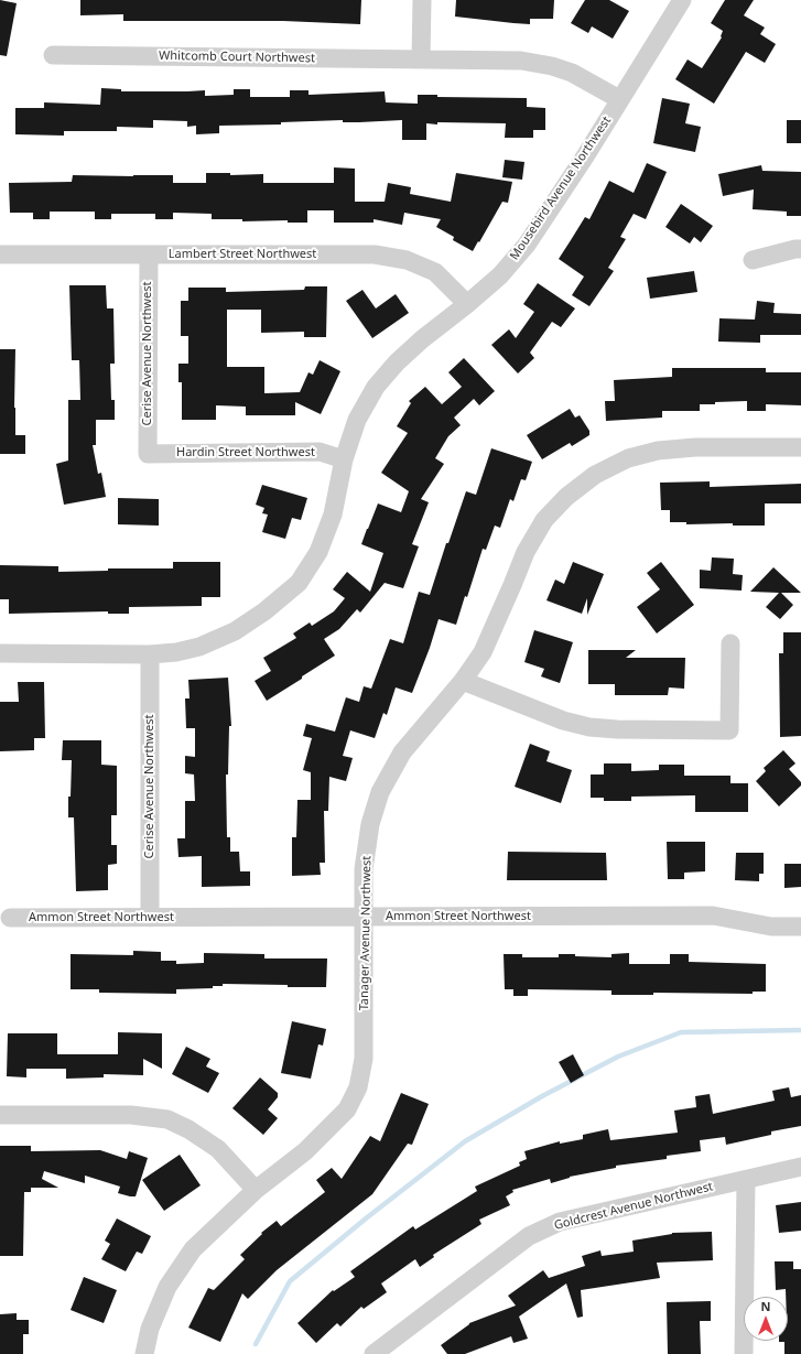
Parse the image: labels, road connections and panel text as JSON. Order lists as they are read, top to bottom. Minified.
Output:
{"streets":{"street":["Whitcomb Court Northwest","Mousebird Avenue Northwest","Lambert Street Northwest","Cerise Avenue Northwest","Hardin Street Northwest","Ammon Street Northwest","Tanager Avenue Northwest","Goldcrest Avenue Northwest"]},"crossings":[["Whitcomb Court Northwest","Mousebird Avenue Northwest"],["Mousebird Avenue Northwest","Lambert Street Northwest"],["Mousebird Avenue Northwest","Cerise Avenue Northwest"],["Mousebird Avenue Northwest","Hardin Street Northwest"],["Lambert Street Northwest","Cerise Avenue Northwest"],["Cerise Avenue Northwest","Hardin Street Northwest"],["Cerise Avenue Northwest","Ammon Street Northwest"],["Ammon Street Northwest","Tanager Avenue Northwest"]],"north":"top"}
